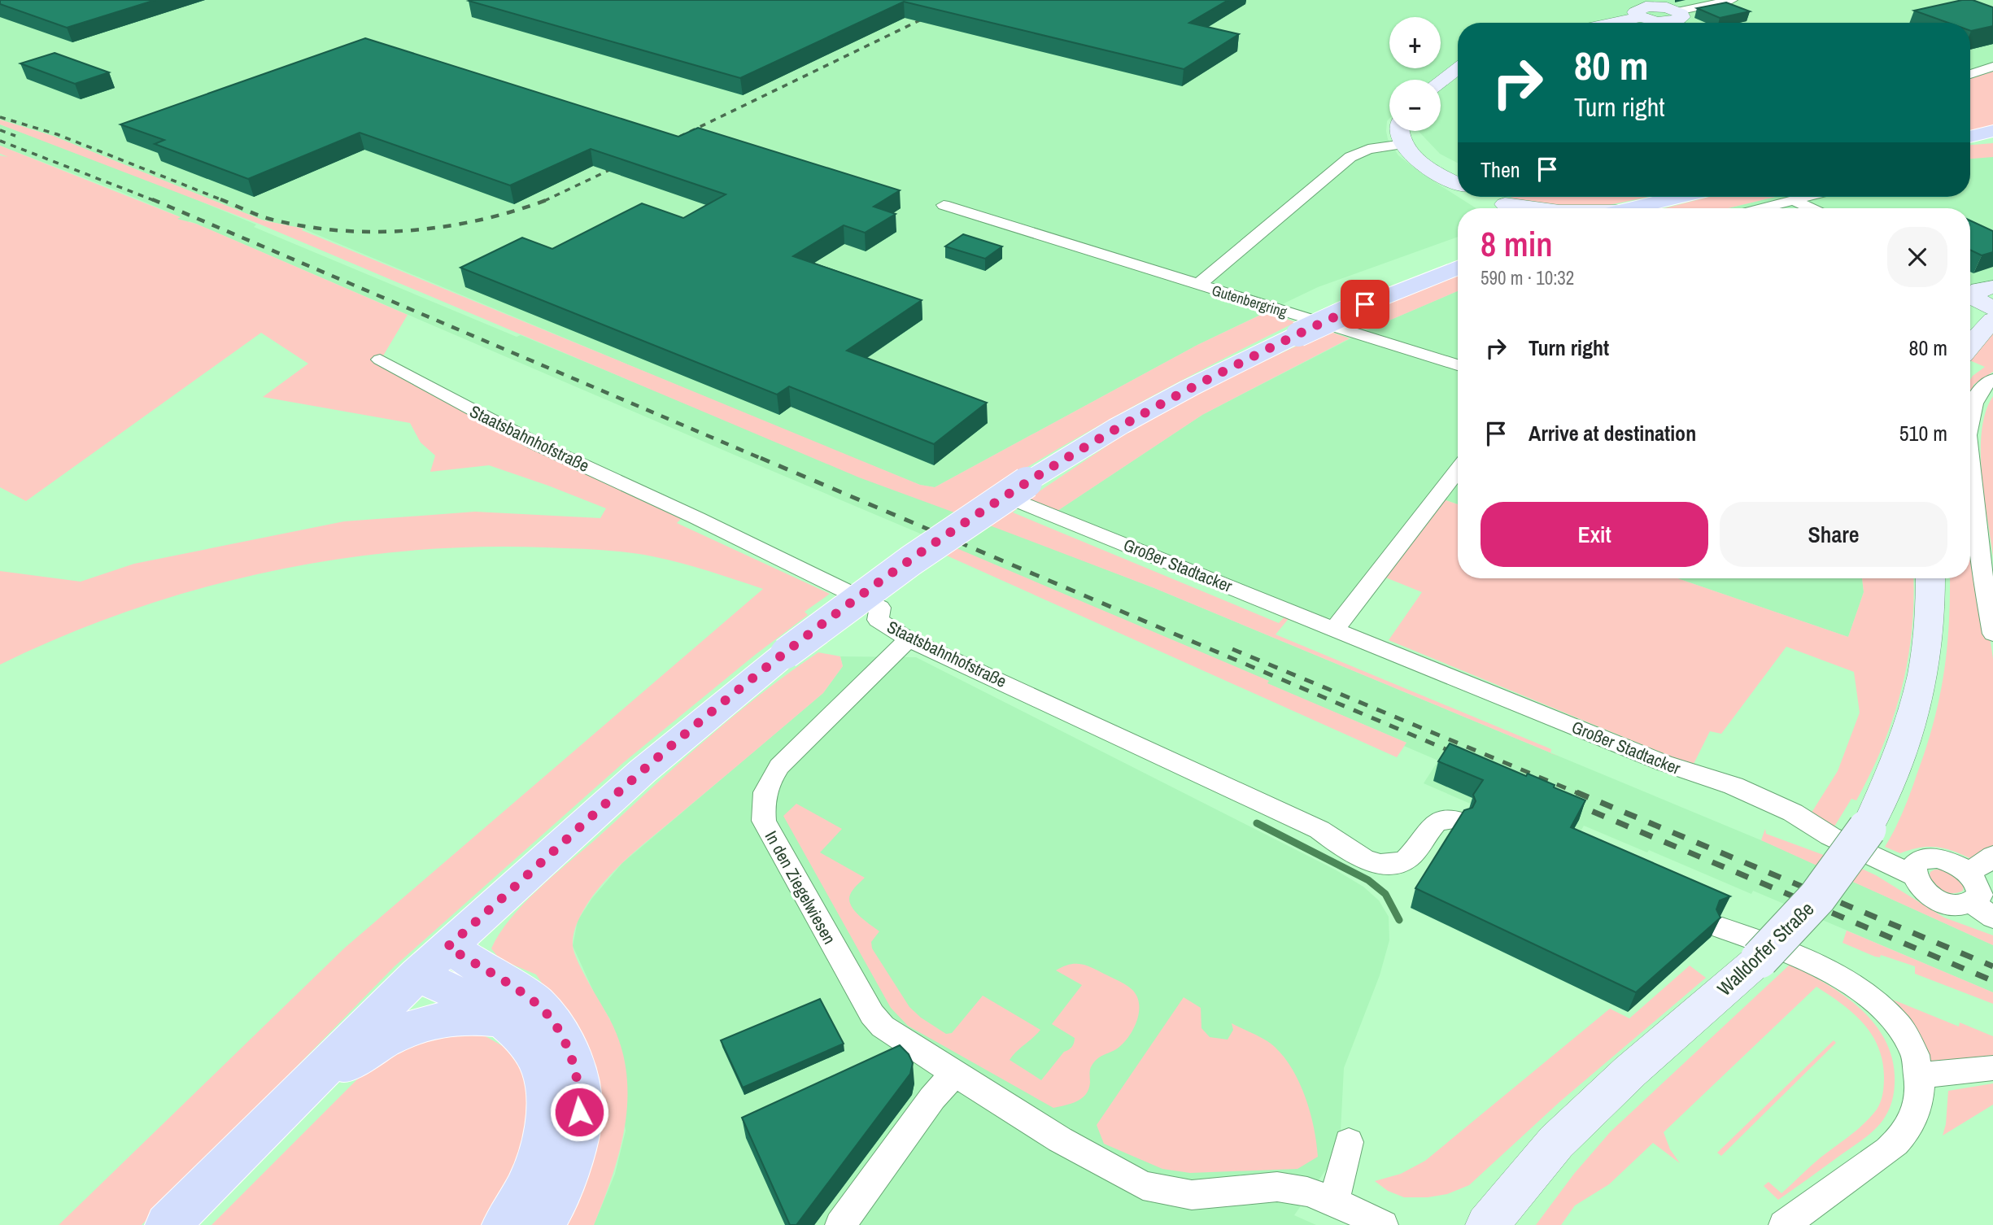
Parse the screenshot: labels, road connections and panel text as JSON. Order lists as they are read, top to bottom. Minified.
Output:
{"streets":{"street":["Gutenbergring","Staatsbahnhofstraße","Großer Stadtacker","In den Ziegelwiesen","Walldorfer Straße"]},"crossings":[["Staatsbahnhofstraße","In den Ziegelwiesen"]],"page":{"map_buttons":["+","−"],"turn":["80 m","Turn right"],"then":"Then","heading":["8 min","590 m · 10:32"],"list":[{"name":"Turn right","value":"80 m"},{"name":"Arrive at destination","value":"510 m"}],"buttons":["Exit","Share"]}}
